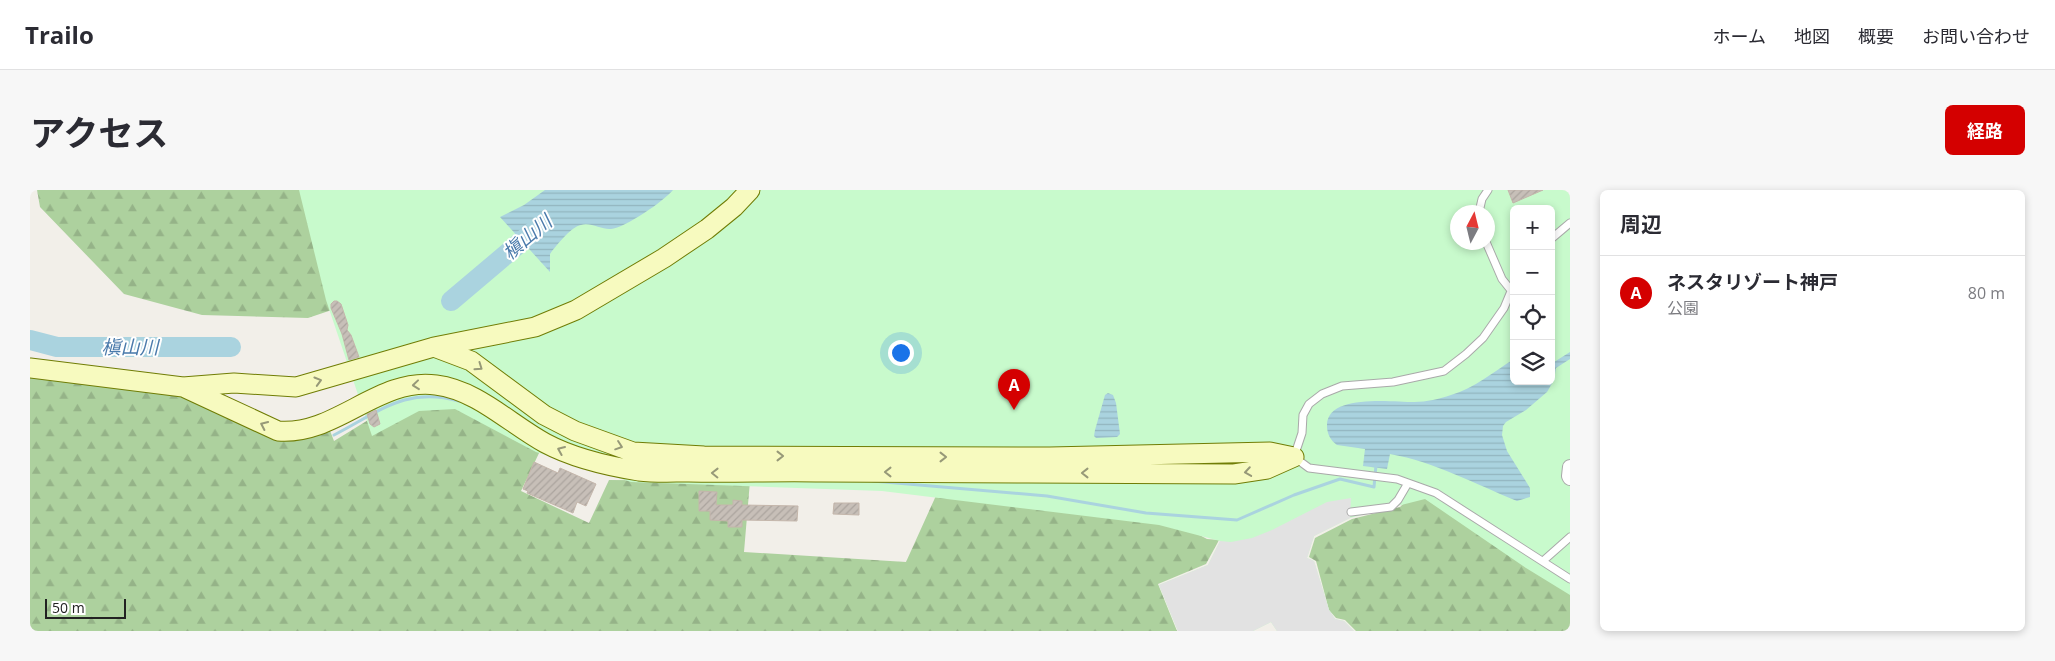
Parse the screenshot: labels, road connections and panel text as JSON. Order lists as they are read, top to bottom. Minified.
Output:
{"water":["槇山川"],"scale_bar":"50 m","north":"top","page":{"header":"Trailo","nav":["ホーム","地図","概要","お問い合わせ"],"title":"アクセス","buttons":"経路","heading":"周辺","map_buttons":["+","−"],"list":[{"mark":"A","name":"ネスタリゾート神戸","note":"公園","value":"80 m"}],"pins":"A","scale":"50 m"}}
